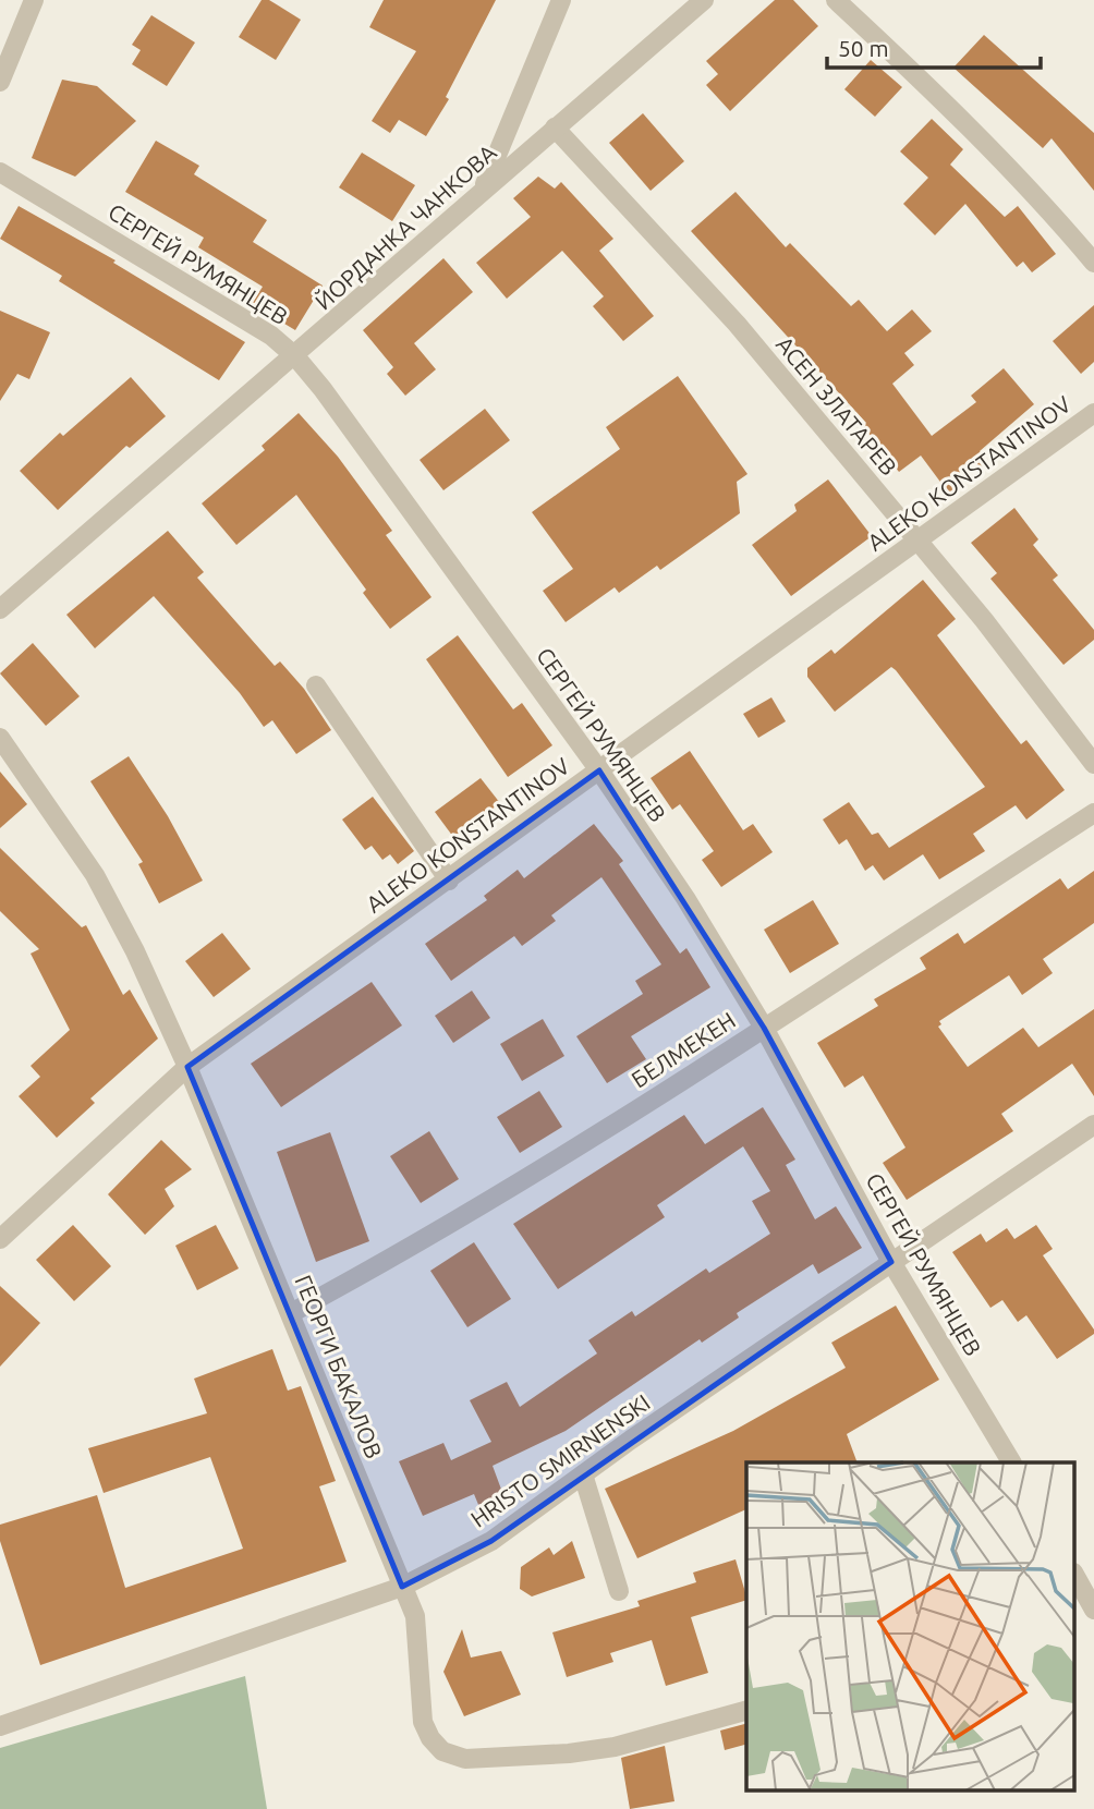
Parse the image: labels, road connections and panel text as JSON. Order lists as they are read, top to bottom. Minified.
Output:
{"streets":{"street":["ЙОРДАНКА ЧАНКОВА","СЕРГЕЙ РУМЯНЦЕВ","АСЕН ЗЛАТАРЕВ","ALEKO KONSTANTINOV","БЕЛМЕКЕН","ГЕОРГИ БАКАЛОВ","HRISTO SMIRNENSKI"]},"crossings":[["ЙОРДАНКА ЧАНКОВА","СЕРГЕЙ РУМЯНЦЕВ"],["ЙОРДАНКА ЧАНКОВА","АСЕН ЗЛАТАРЕВ"],["СЕРГЕЙ РУМЯНЦЕВ","ALEKO KONSTANTINOV"],["СЕРГЕЙ РУМЯНЦЕВ","БЕЛМЕКЕН"],["СЕРГЕЙ РУМЯНЦЕВ","HRISTO SMIRNENSKI"],["АСЕН ЗЛАТАРЕВ","ALEKO KONSTANTINOV"],["ALEKO KONSTANTINOV","ГЕОРГИ БАКАЛОВ"],["БЕЛМЕКЕН","ГЕОРГИ БАКАЛОВ"],["ГЕОРГИ БАКАЛОВ","HRISTO SMIRNENSKI"]],"scale_bar":"50 m"}
